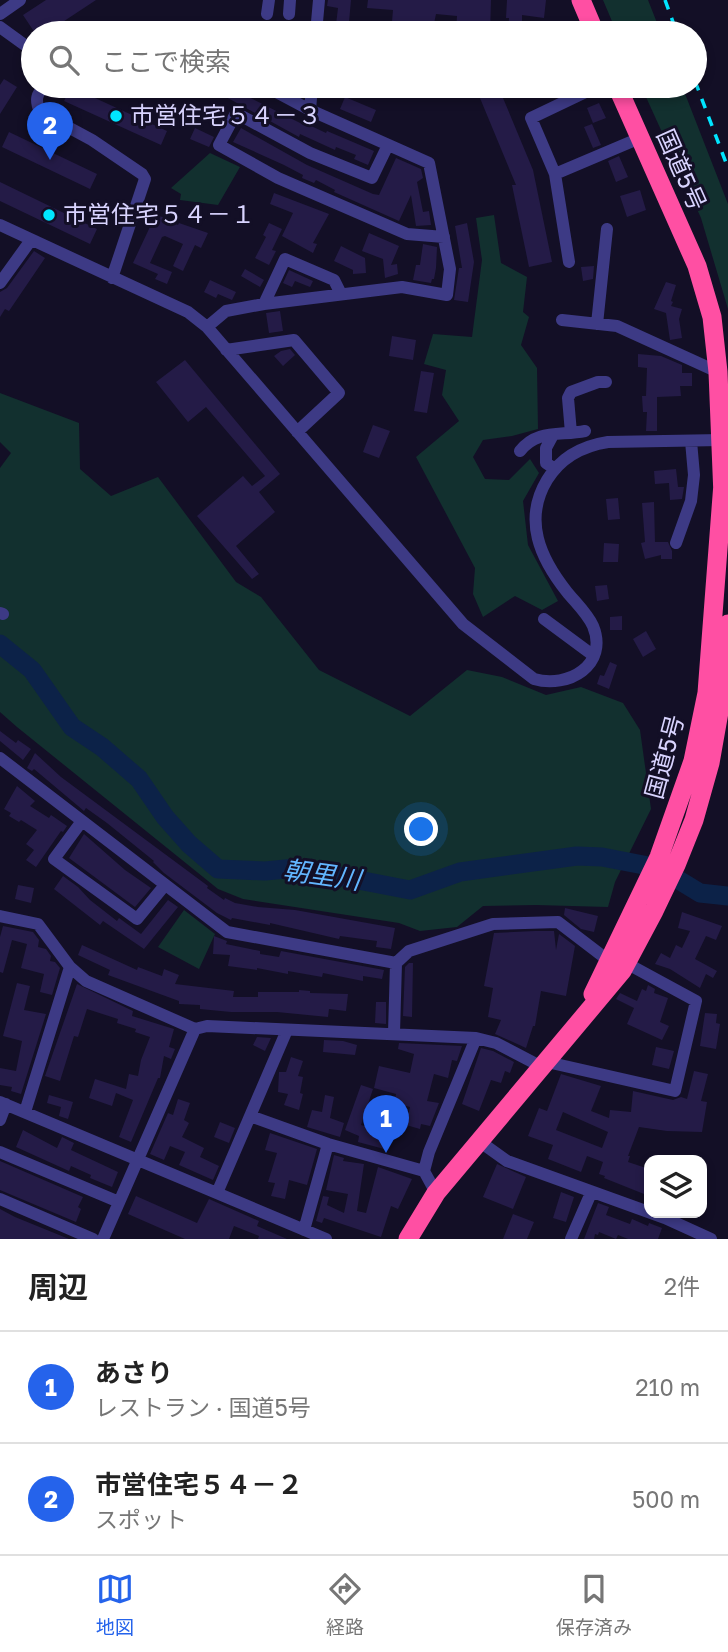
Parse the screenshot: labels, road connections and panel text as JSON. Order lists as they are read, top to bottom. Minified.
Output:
{"streets":{"highway":["国道5号"]},"water":["朝里川"],"places":["市営住宅５４－３","市営住宅５４－１"],"page":{"search":"ここで検索","pins":["2","1"],"heading":["周辺","2件"],"list":[{"mark":"1","name":"あさり","note":"レストラン · 国道5号","value":"210 m"},{"mark":"2","name":"市営住宅５４－２","note":"スポット","value":"500 m"}],"nav":["地図","経路","保存済み"]}}
